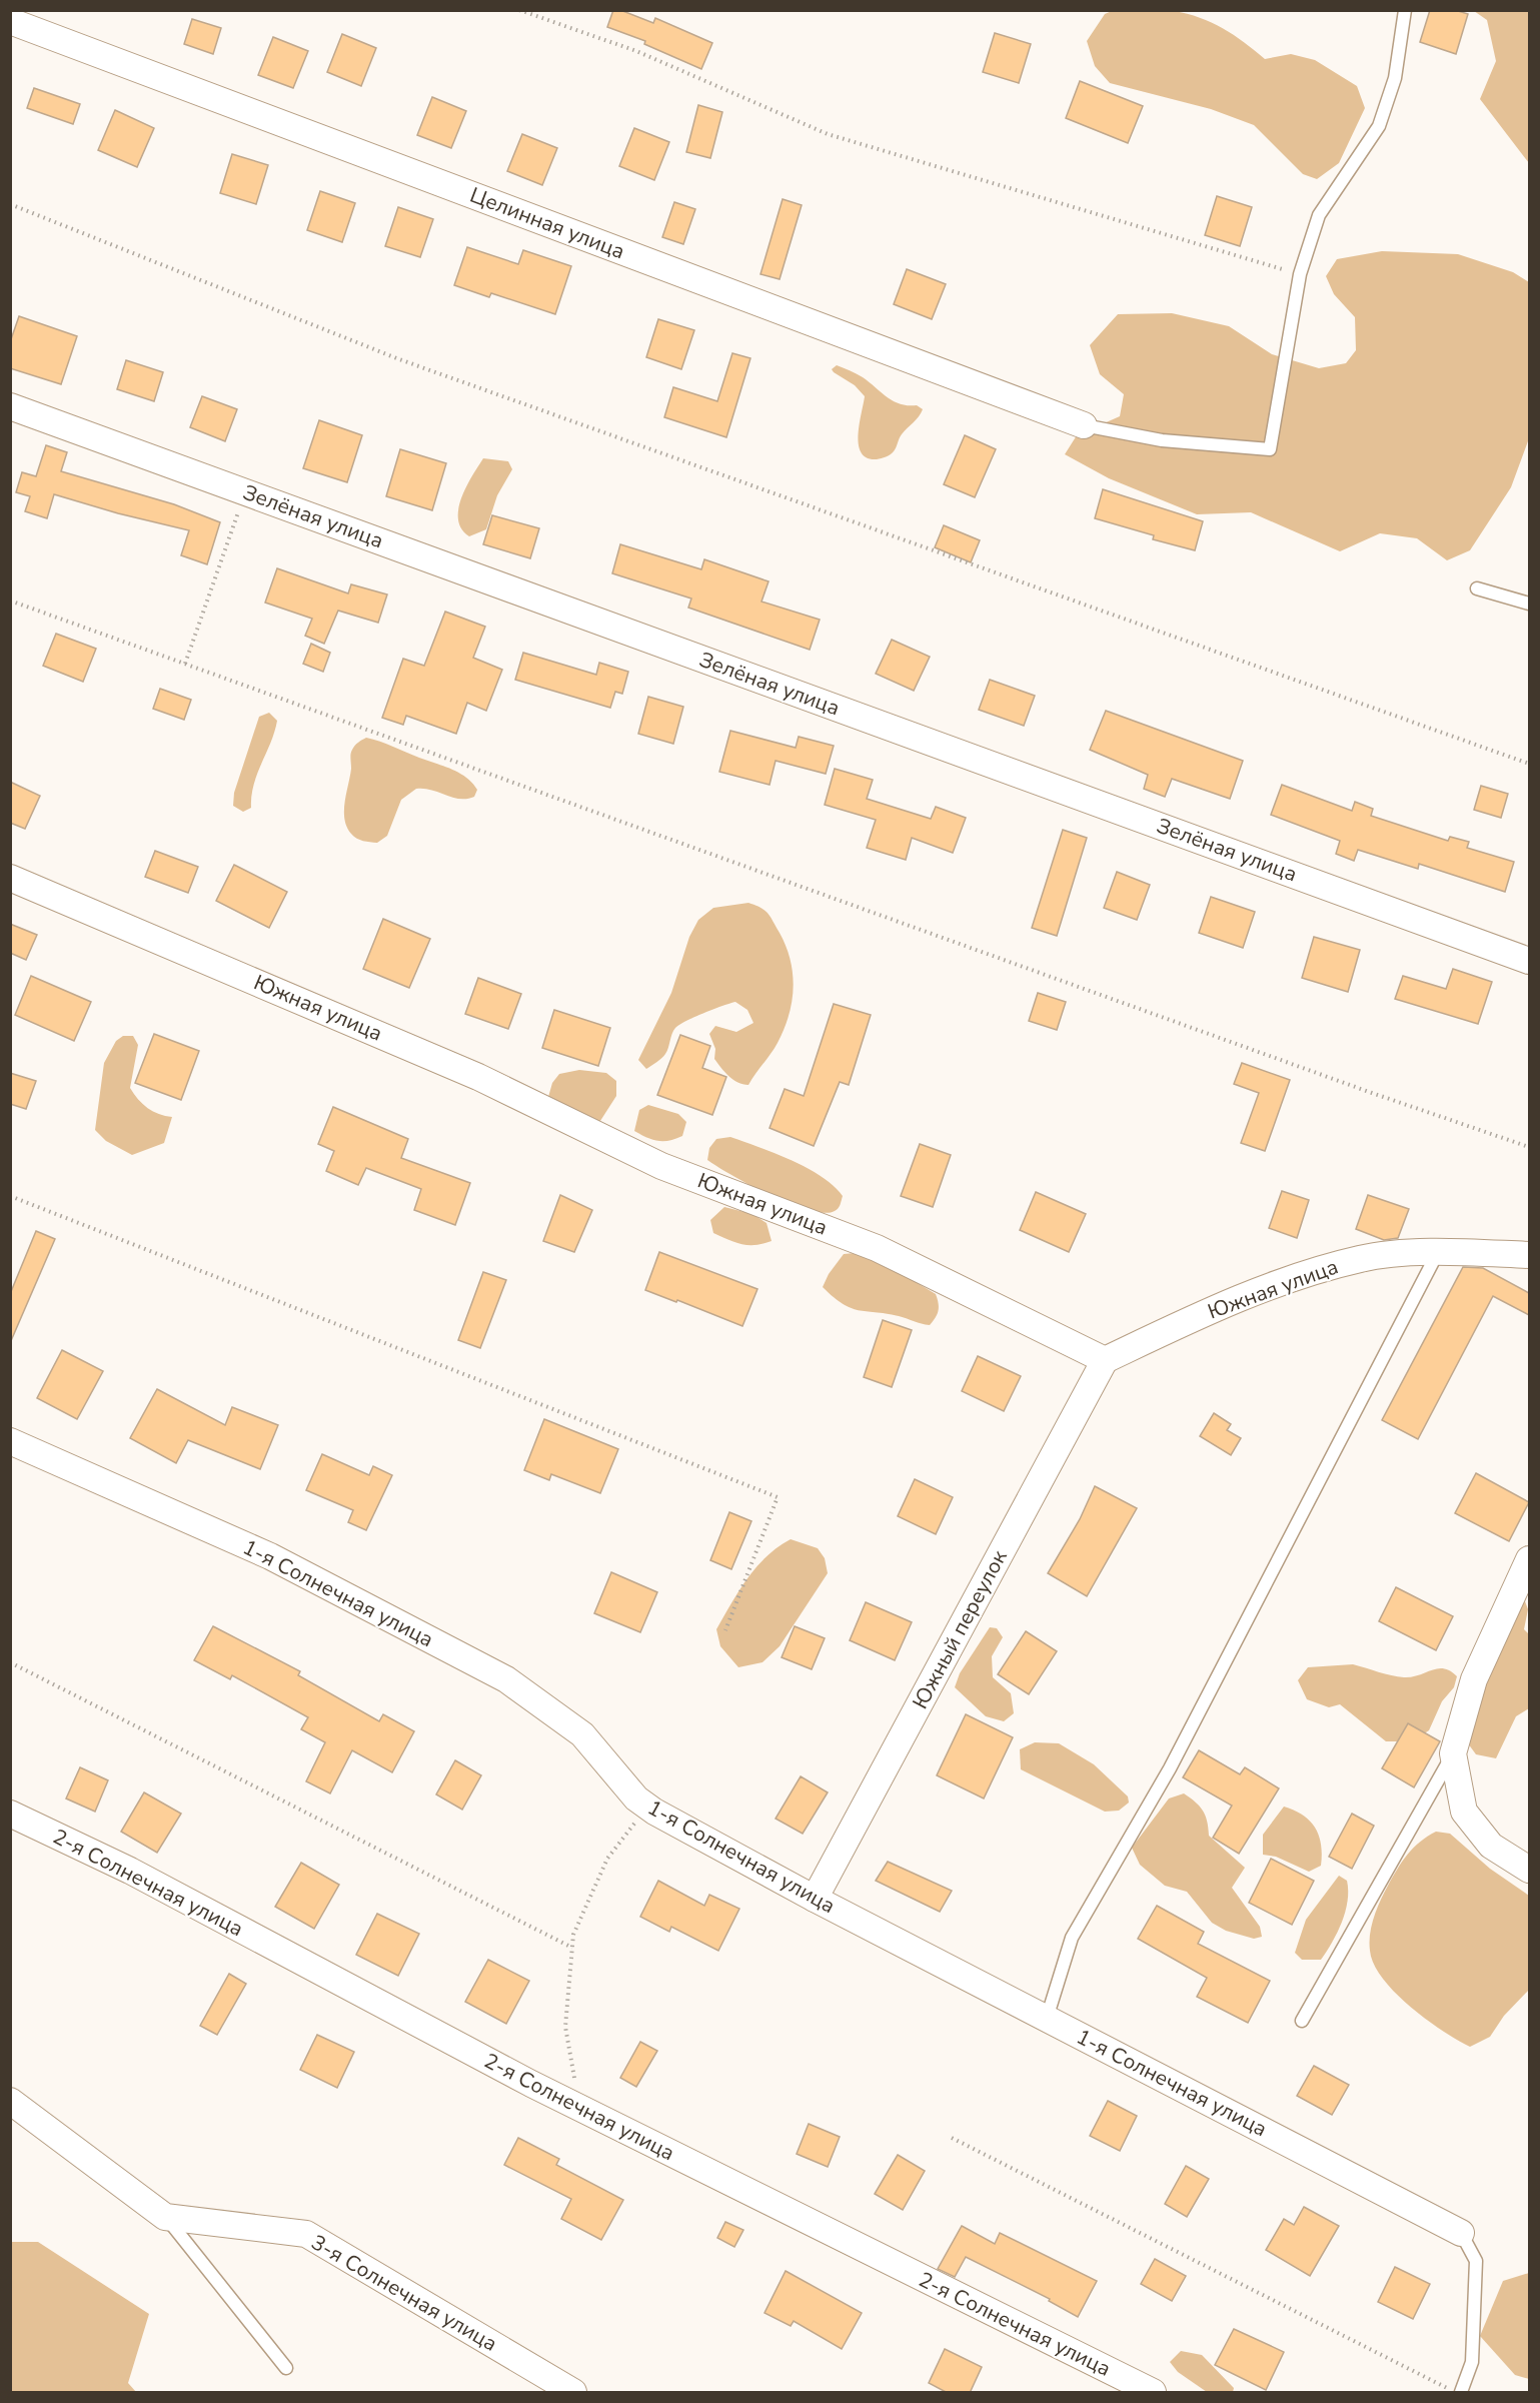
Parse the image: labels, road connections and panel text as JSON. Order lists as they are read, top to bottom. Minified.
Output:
{"streets":{"street":["Целинная улица","Зелёная улица","Южная улица","1-я Солнечная улица","Южный переулок","2-я Солнечная улица","3-я Солнечная улица"]},"crossings":[["Южная улица","Южный переулок"],["1-я Солнечная улица","Южный переулок"]]}
